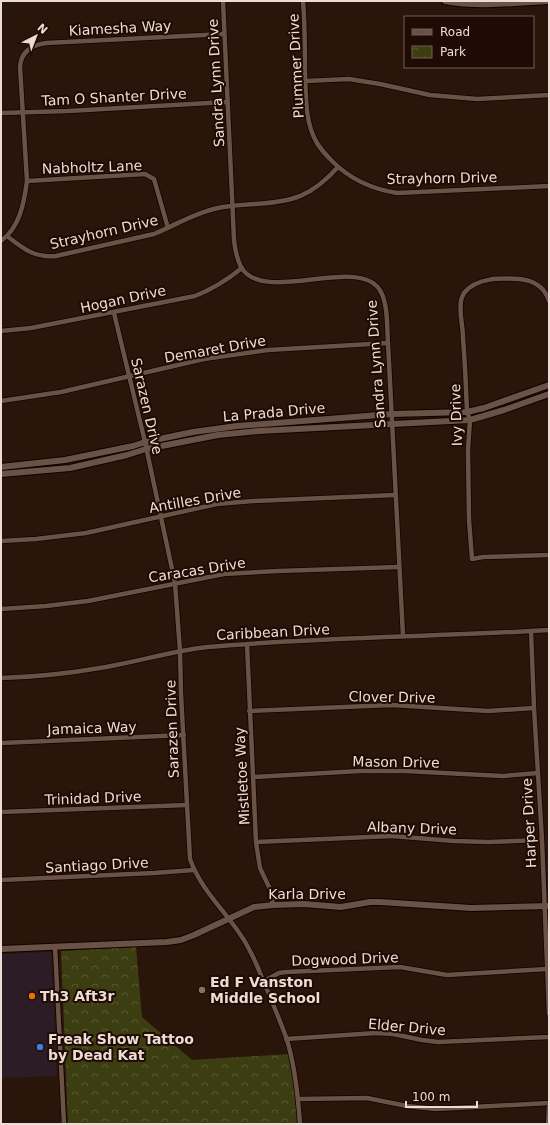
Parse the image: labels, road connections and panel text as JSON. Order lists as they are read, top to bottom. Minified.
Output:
{"streets":{"main road":["La Prada Drive","Karla Drive"],"street":["Kiamesha Way","Plummer Drive","Sandra Lynn Drive","Tam O Shanter Drive","Nabholtz Lane","Strayhorn Drive","Hogan Drive","Demaret Drive","Sarazen Drive","Ivy Drive","Antilles Drive","Caracas Drive","Caribbean Drive","Clover Drive","Jamaica Way","Mason Drive","Mistletoe Way","Trinidad Drive","Harper Drive","Albany Drive","Santiago Drive","Dogwood Drive","Elder Drive"]},"crossings":[["Kiamesha Way","Sandra Lynn Drive"],["Kiamesha Way","Tam O Shanter Drive"],["Kiamesha Way","Nabholtz Lane"],["Kiamesha Way","Strayhorn Drive"],["Plummer Drive","Strayhorn Drive"],["Sandra Lynn Drive","Tam O Shanter Drive"],["Sandra Lynn Drive","Strayhorn Drive"],["Sandra Lynn Drive","Hogan Drive"],["Sandra Lynn Drive","Demaret Drive"],["Sandra Lynn Drive","La Prada Drive"],["Sandra Lynn Drive","Antilles Drive"],["Sandra Lynn Drive","Caracas Drive"],["Sandra Lynn Drive","Caribbean Drive"],["Nabholtz Lane","Strayhorn Drive"],["Hogan Drive","Sarazen Drive"],["Demaret Drive","Sarazen Drive"],["Sarazen Drive","La Prada Drive"],["Sarazen Drive","Antilles Drive"],["Sarazen Drive","Caracas Drive"],["Sarazen Drive","Caribbean Drive"],["Sarazen Drive","Jamaica Way"],["Sarazen Drive","Trinidad Drive"],["Sarazen Drive","Santiago Drive"],["Sarazen Drive","Karla Drive"],["Sarazen Drive","Dogwood Drive"],["Sarazen Drive","Elder Drive"],["La Prada Drive","Ivy Drive"],["Caribbean Drive","Mistletoe Way"],["Caribbean Drive","Harper Drive"],["Clover Drive","Mistletoe Way"],["Clover Drive","Harper Drive"],["Mason Drive","Mistletoe Way"],["Mason Drive","Harper Drive"],["Mistletoe Way","Albany Drive"],["Mistletoe Way","Karla Drive"],["Harper Drive","Albany Drive"],["Harper Drive","Karla Drive"],["Harper Drive","Dogwood Drive"]],"places":["Ed F Vanston Middle School","Th3 Aft3r","Freak Show Tattoo by Dead Kat"],"legend":["Road","Park"],"scale_bar":"100 m","north":"top right"}
